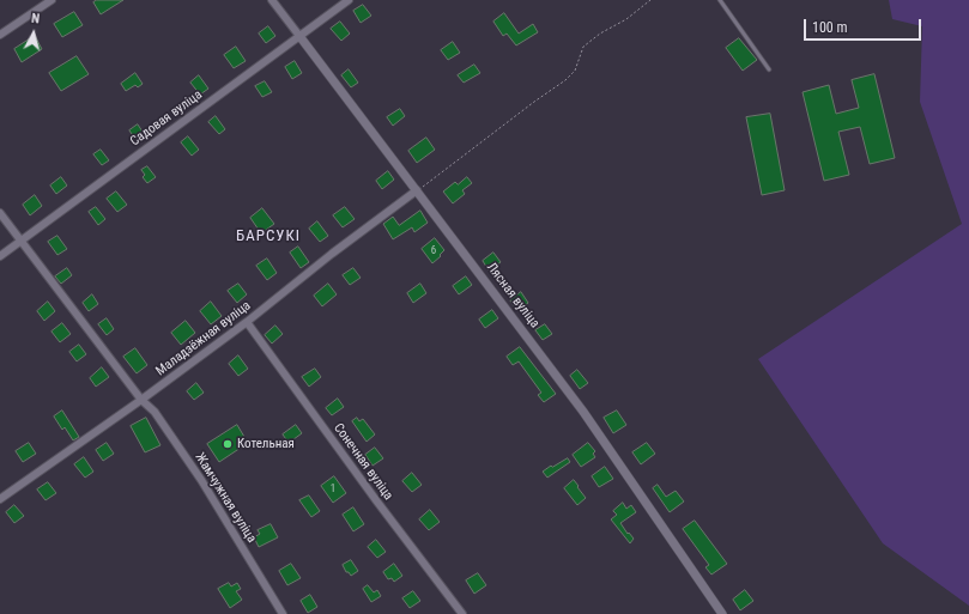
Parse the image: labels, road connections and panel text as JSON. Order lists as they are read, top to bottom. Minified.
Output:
{"streets":{"street":["Садовая вуліца","Лясная вуліца","Маладзёжная вуліца","Сонечная вуліца","Жамчужная вуліца"]},"crossings":[["Садовая вуліца","Лясная вуліца"],["Садовая вуліца","Жамчужная вуліца"],["Лясная вуліца","Маладзёжная вуліца"],["Маладзёжная вуліца","Сонечная вуліца"],["Маладзёжная вуліца","Жамчужная вуліца"]],"districts":["БАРСУКІ"],"places":["Котельная"],"house_numbers":["6","1"],"scale_bar":"100 m","north":"top"}
